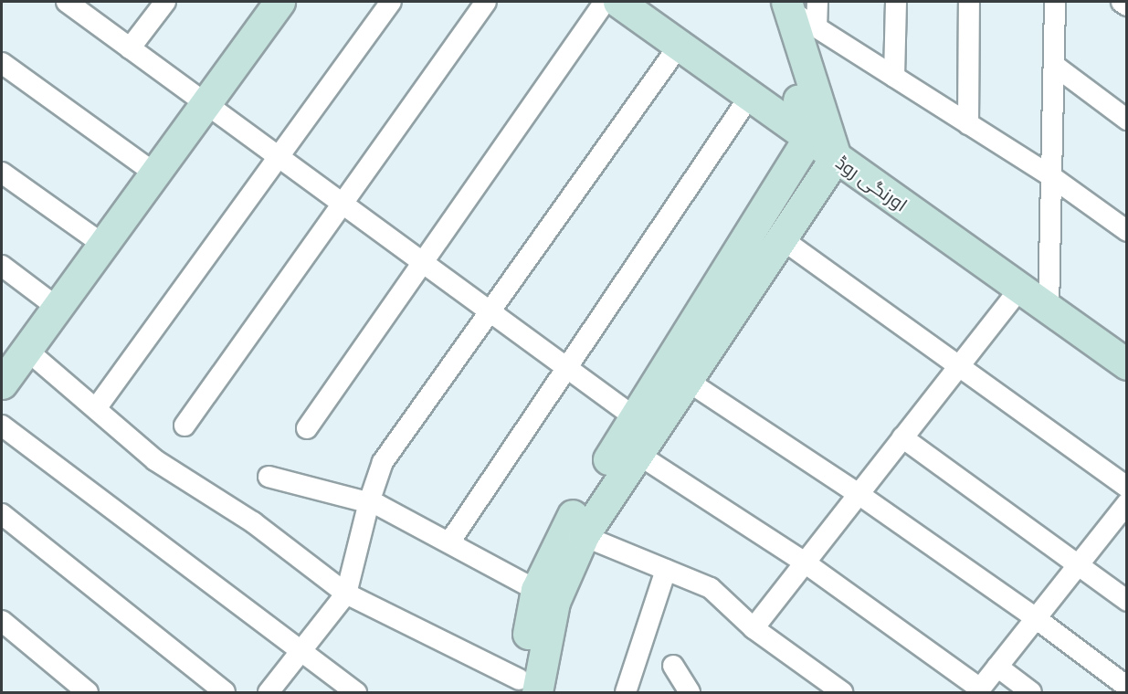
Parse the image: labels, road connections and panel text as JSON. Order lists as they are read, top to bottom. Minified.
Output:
{"streets":{"main road":["اورنگی روڈ"]}}
